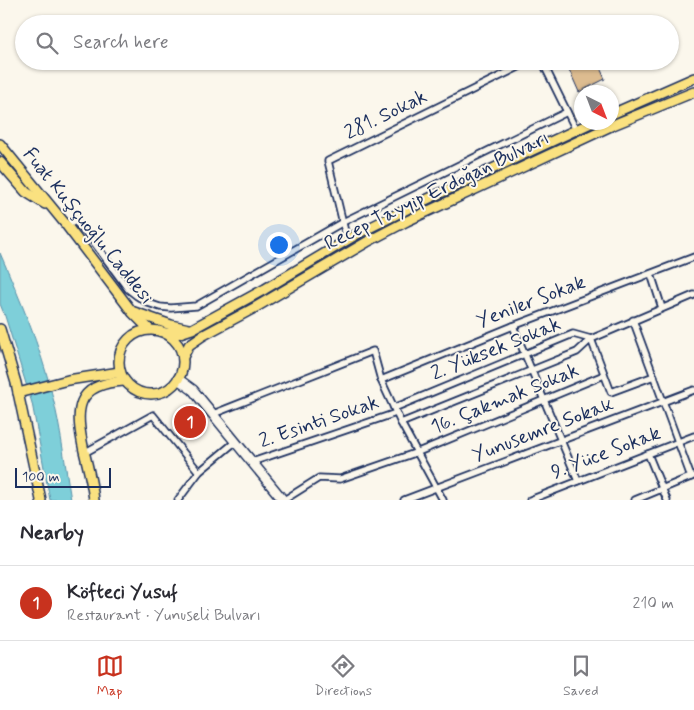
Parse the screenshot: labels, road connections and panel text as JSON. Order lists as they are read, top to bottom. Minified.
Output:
{"streets":{"main road":["Recep Tayyip Erdoğan Bulvarı","Fuat Kuşçuoğlu Caddesi"],"street":["281. Sokak","Yeniler Sokak","2. Yüksek Sokak","16. Çakmak Sokak","2. Esinti Sokak","Yunusemre Sokak","9. Yüce Sokak"]},"crossings":[["281. Sokak","Recep Tayyip Erdoğan Bulvarı"],["Recep Tayyip Erdoğan Bulvarı","Fuat Kuşçuoğlu Caddesi"],["2. Yüksek Sokak","2. Esinti Sokak"]],"scale_bar":"100 m","north":"bottom right","page":{"search":"Search here","pins":"1","scale":"100 m","heading":"Nearby","list":[{"mark":"1","name":"Köfteci Yusuf","note":"Restaurant · Yunuseli Bulvarı","value":"210 m"}],"nav":["Map","Directions","Saved"]}}
